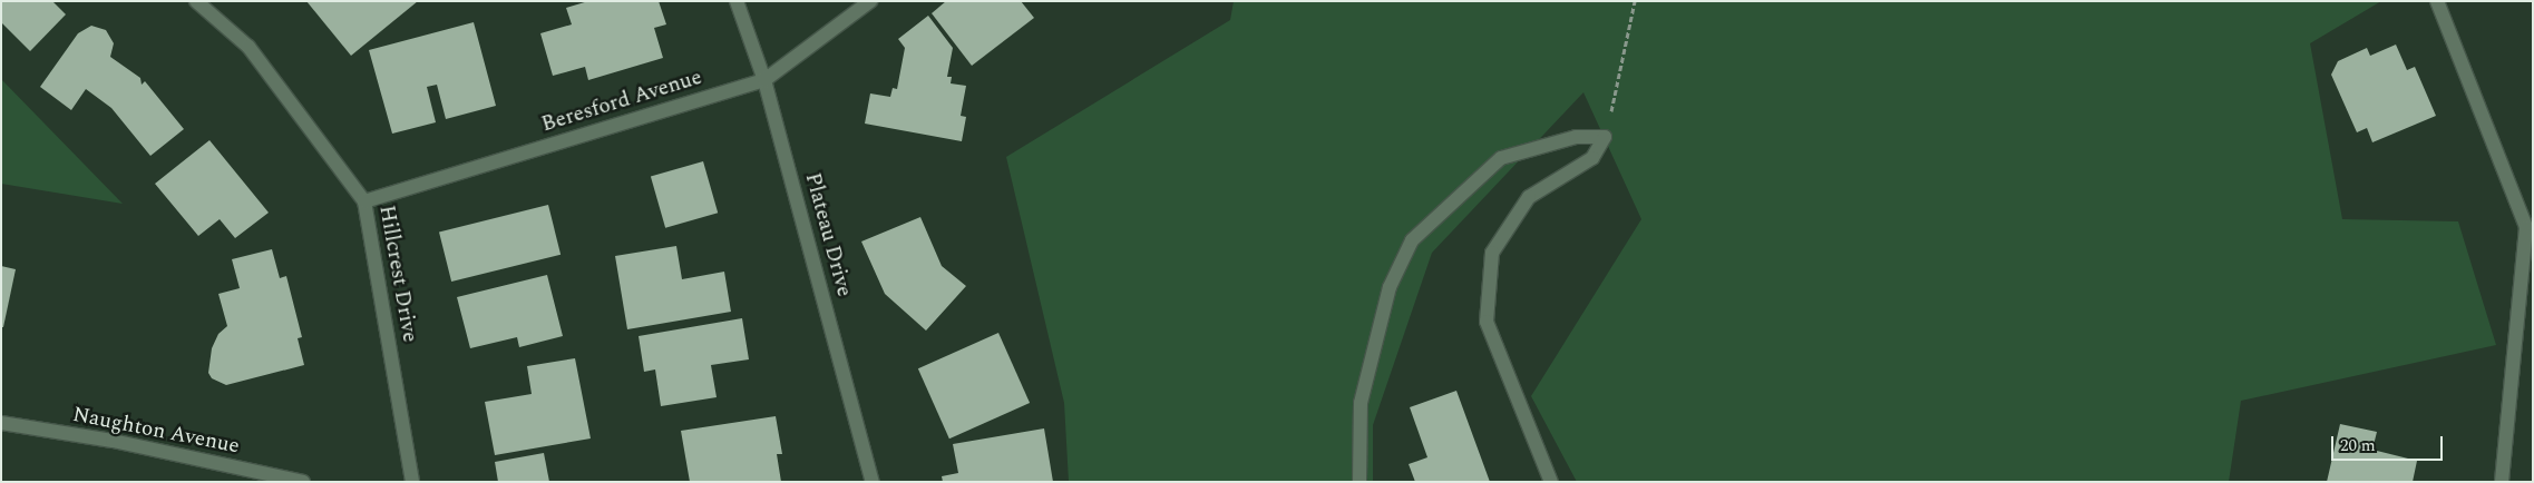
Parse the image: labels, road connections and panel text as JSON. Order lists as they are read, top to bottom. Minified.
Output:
{"streets":{"street":["Beresford Avenue","Plateau Drive","Hillcrest Drive","Naughton Avenue"]},"crossings":[["Beresford Avenue","Plateau Drive"],["Beresford Avenue","Hillcrest Drive"]],"scale_bar":"20 m"}
